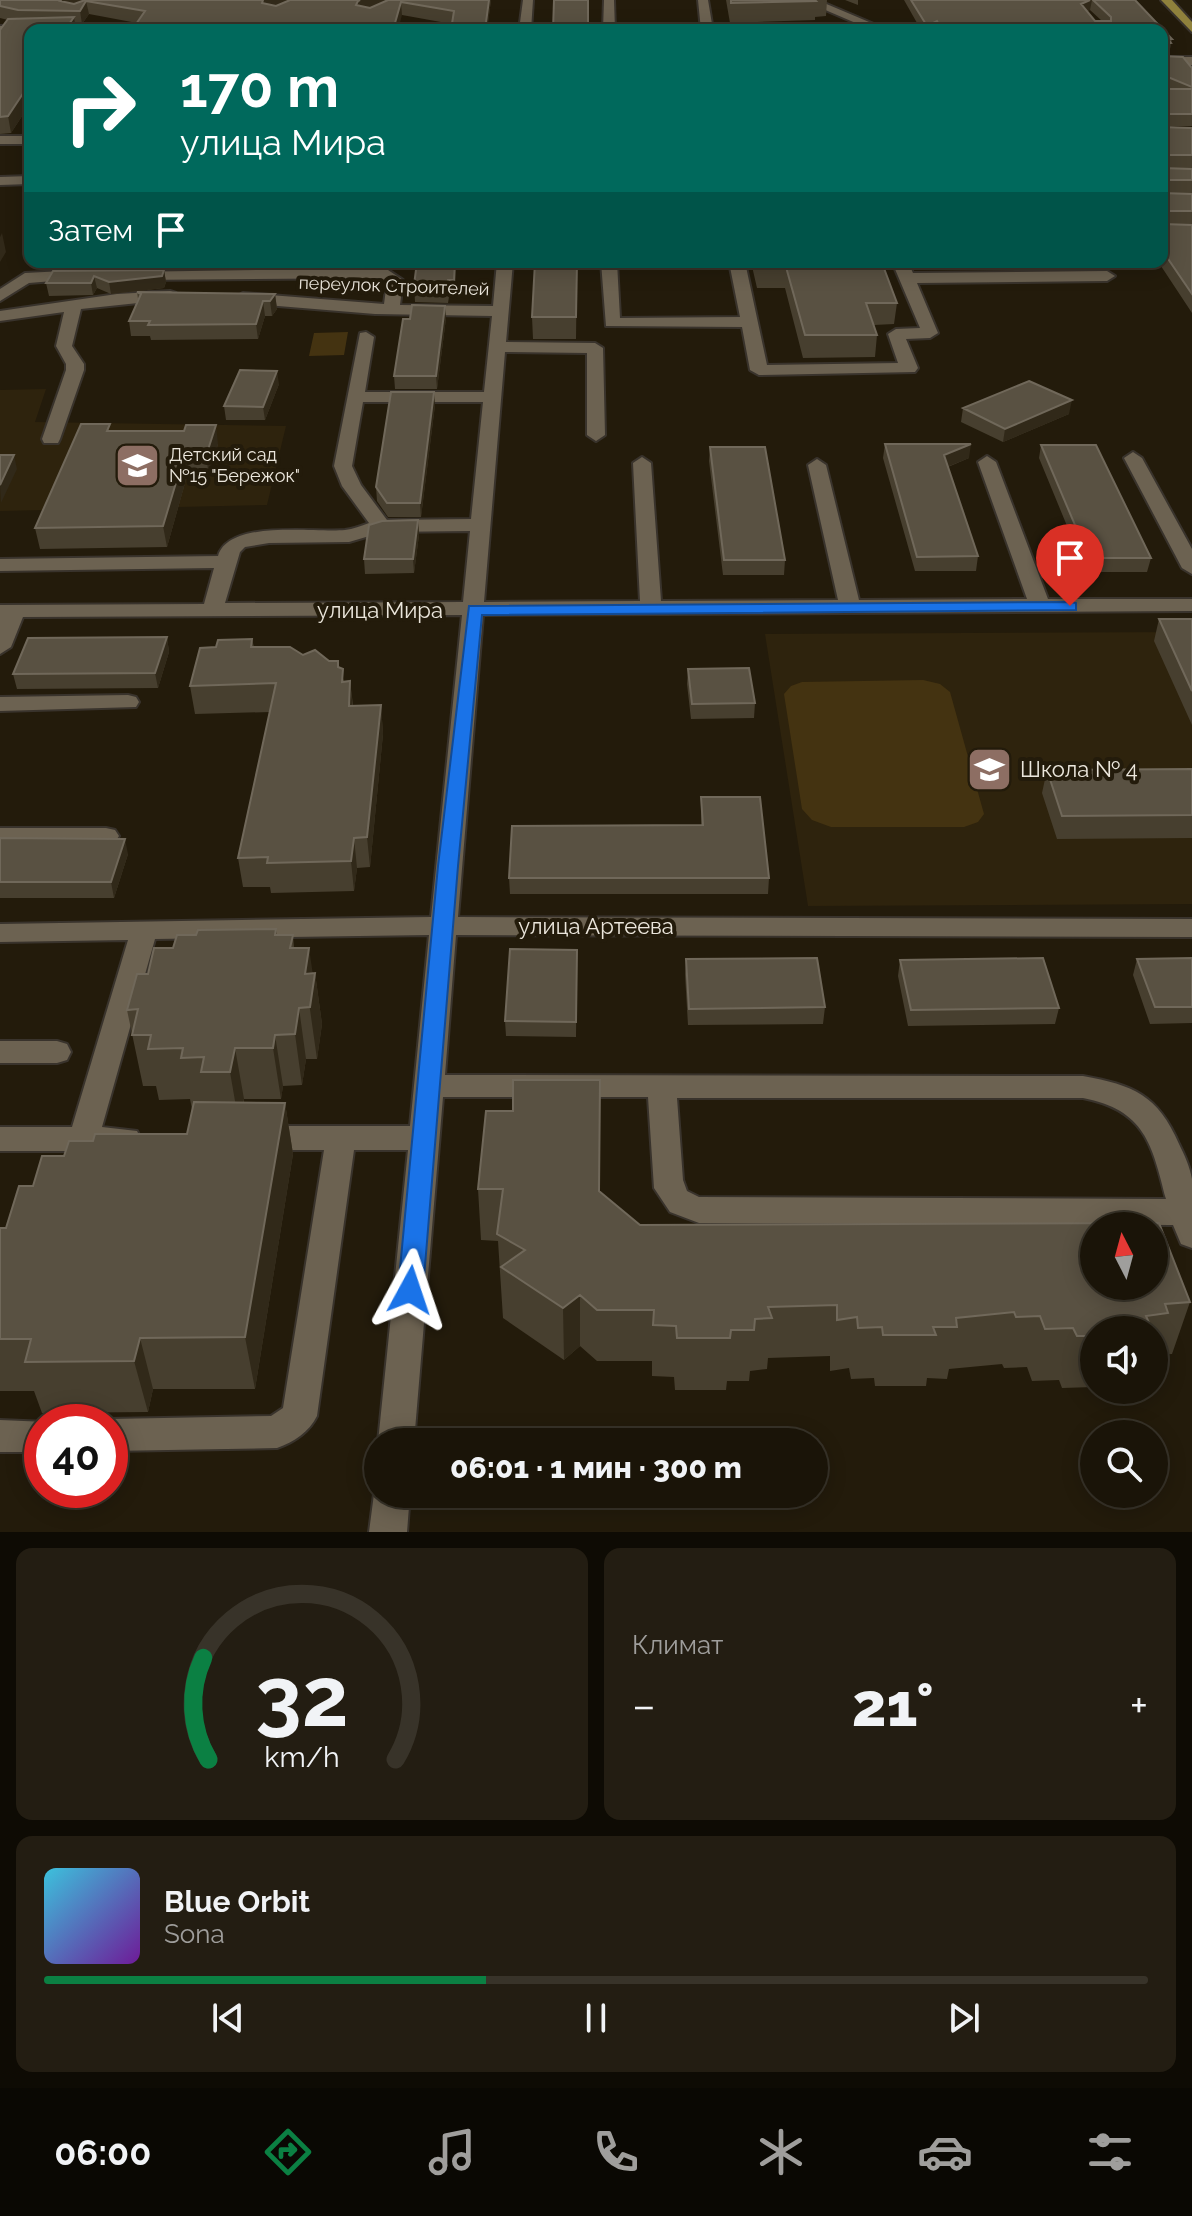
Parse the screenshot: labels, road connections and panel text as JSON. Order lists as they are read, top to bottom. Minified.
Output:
{"streets":{"street":["переулок Строителей","улица Мира","улица Артеева"]},"places":{"school or university":["Детский сад №15 \"Бережок\"","Школа № 4"]},"north":"top","page":{"turn":["170 m","улица Мира"],"then":"Затем","limit":"40","trip":"06:01 · 1 мин · 300 m","tile":"Климат","heat":["−","21°","+"],"song":["Blue Orbit","Sona"],"tabs":"06:00","gauge":["32","km/h"]}}
